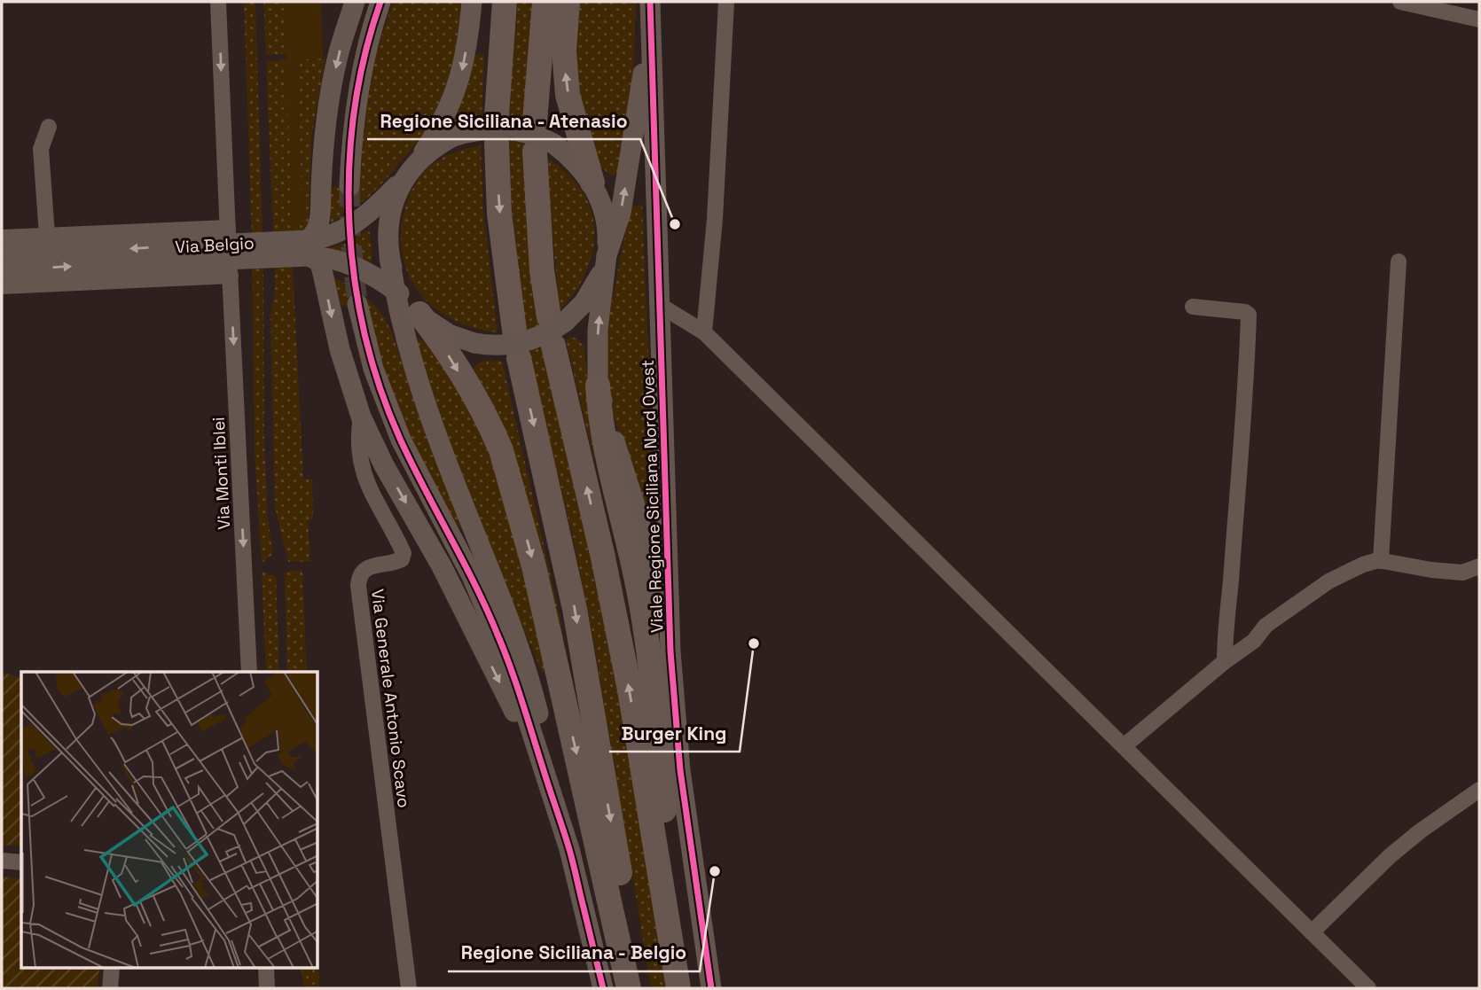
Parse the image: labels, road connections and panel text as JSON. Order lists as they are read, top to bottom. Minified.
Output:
{"streets":{"street":["Via Belgio","Via Monti Iblei","Viale Regione Siciliana Nord Ovest","Via Generale Antonio Scavo"]},"crossings":[["Via Belgio","Via Monti Iblei"]],"places":["Regione Siciliana - Atenasio","Burger King","Regione Siciliana - Belgio"]}
